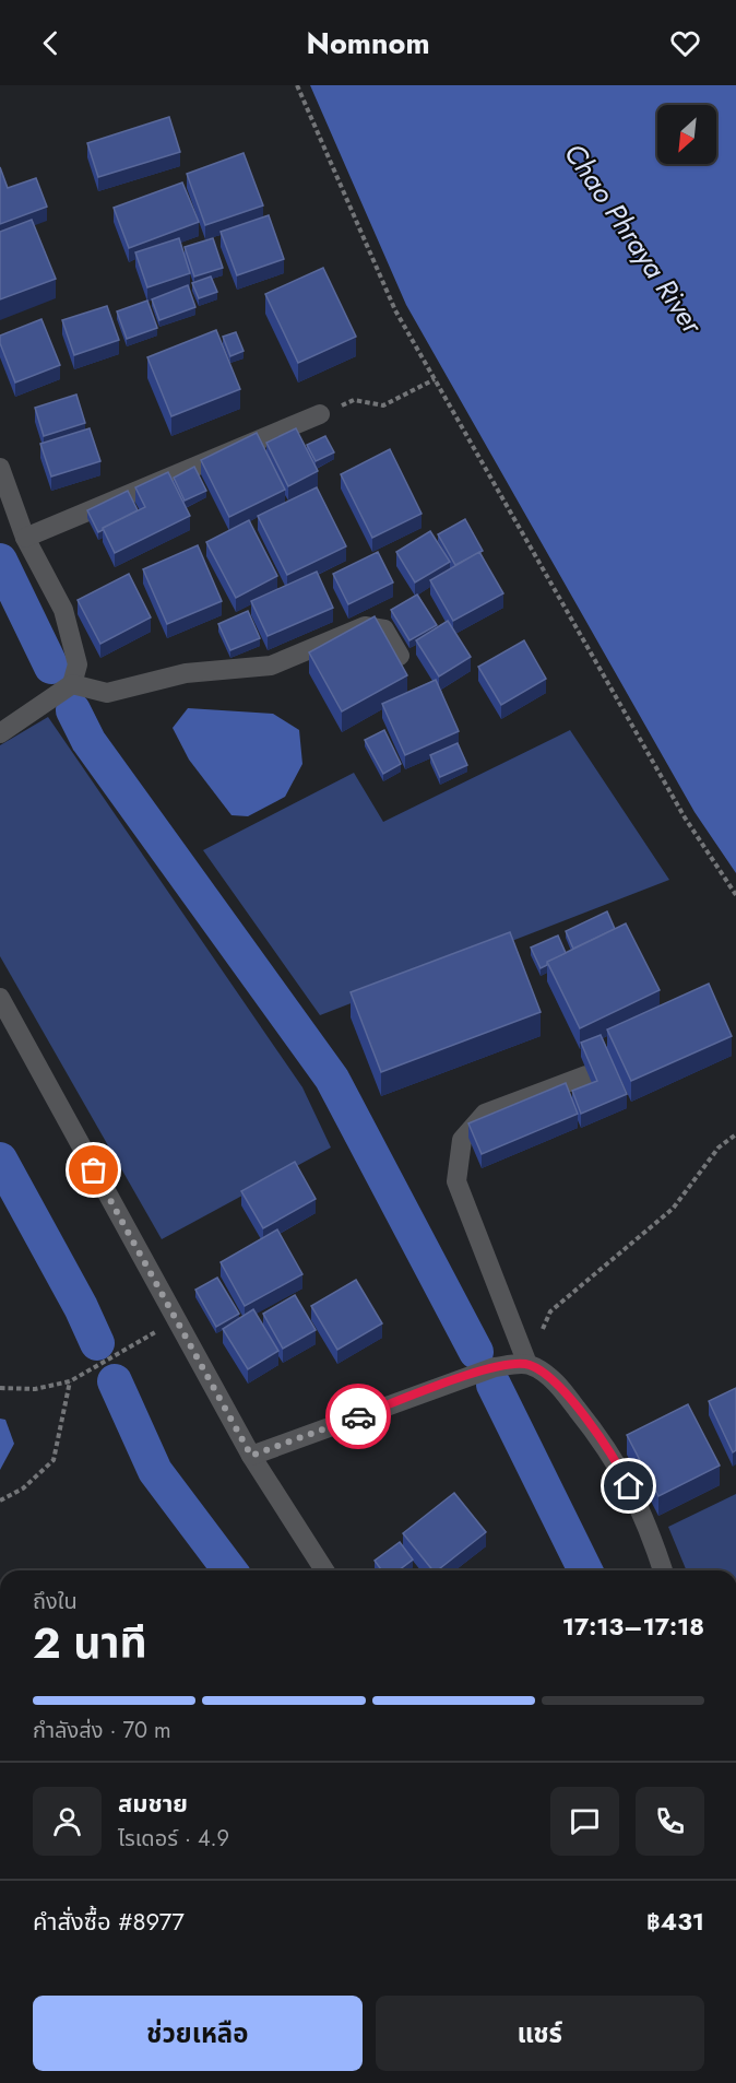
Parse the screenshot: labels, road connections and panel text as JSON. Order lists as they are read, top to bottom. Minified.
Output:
{"water":["Chao Phraya River"],"north":"bottom left","page":{"header":"Nomnom","heading":["2 นาที","ถึงใน","17:13–17:18"],"panel":["สมชาย","ไรเดอร์ · 4.9","คำสั่งซื้อ #8977","฿431"],"bar":"กำลังส่ง · 70 m","buttons":["ช่วยเหลือ","แชร์"]}}
